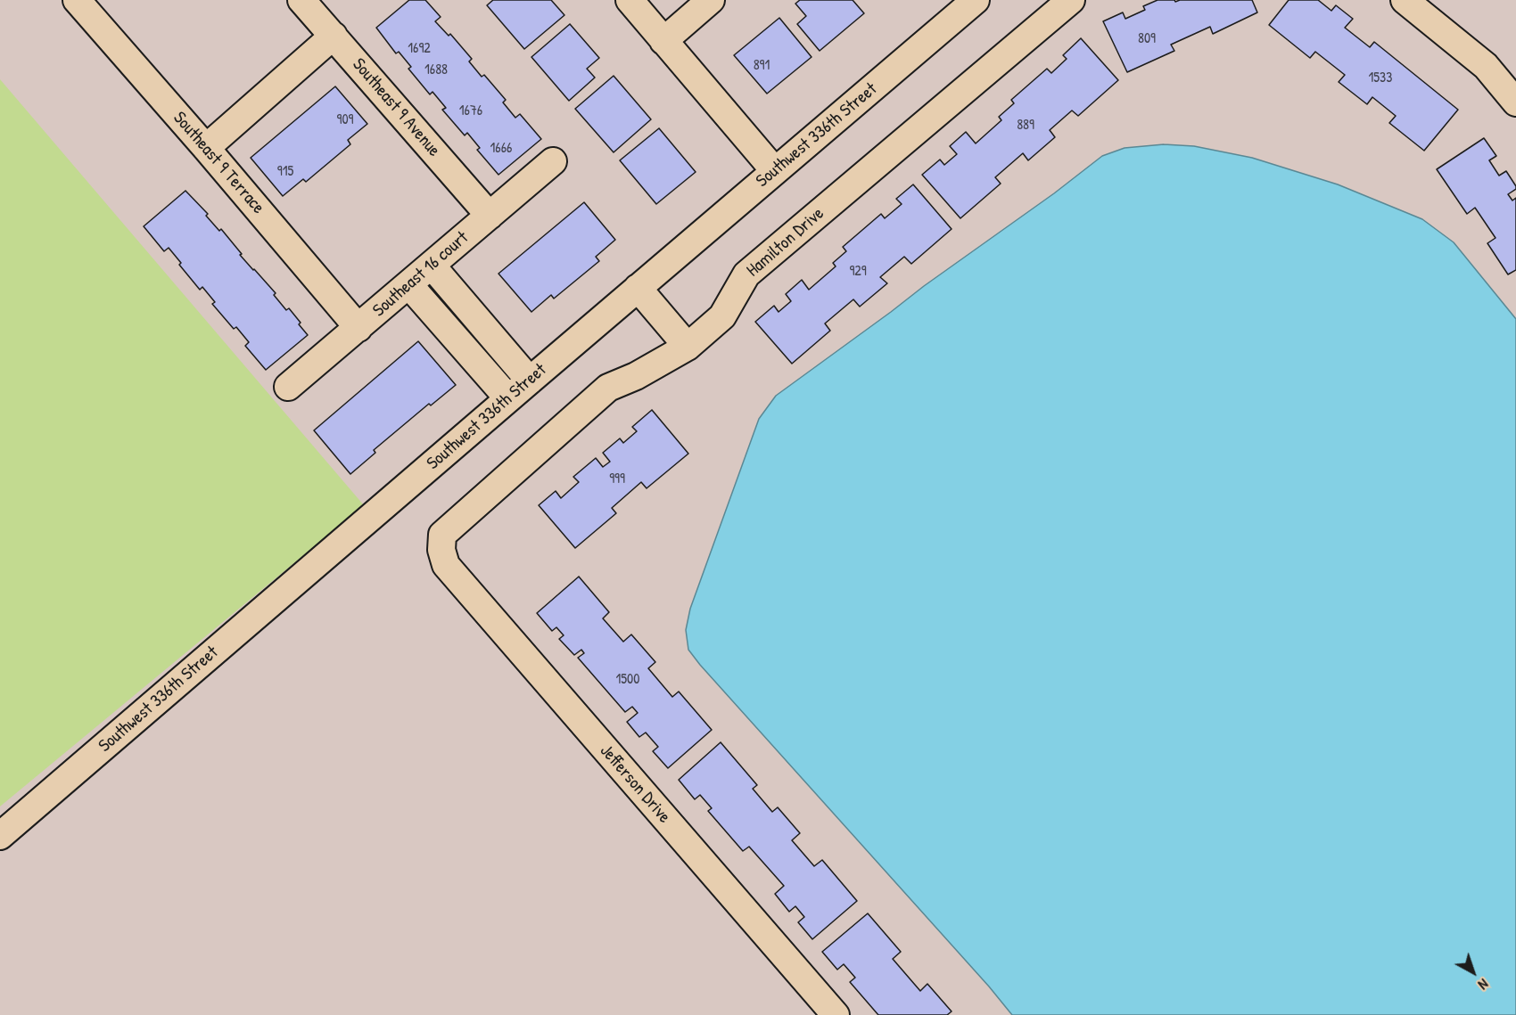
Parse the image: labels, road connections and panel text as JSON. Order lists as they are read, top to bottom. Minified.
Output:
{"streets":{"street":["Southeast 9 Avenue","Southwest 336th Street","Southeast 9 Terrace","Hamilton Drive","Southeast 16 court","Jefferson Drive"]},"crossings":[["Southeast 9 Avenue","Southeast 16 court"],["Southeast 9 Terrace","Southeast 16 court"],["Hamilton Drive","Jefferson Drive"]],"house_numbers":["809","1692","891","1688","1533","1676","909","889","1666","915","929","999","1500"],"north":"bottom right"}
